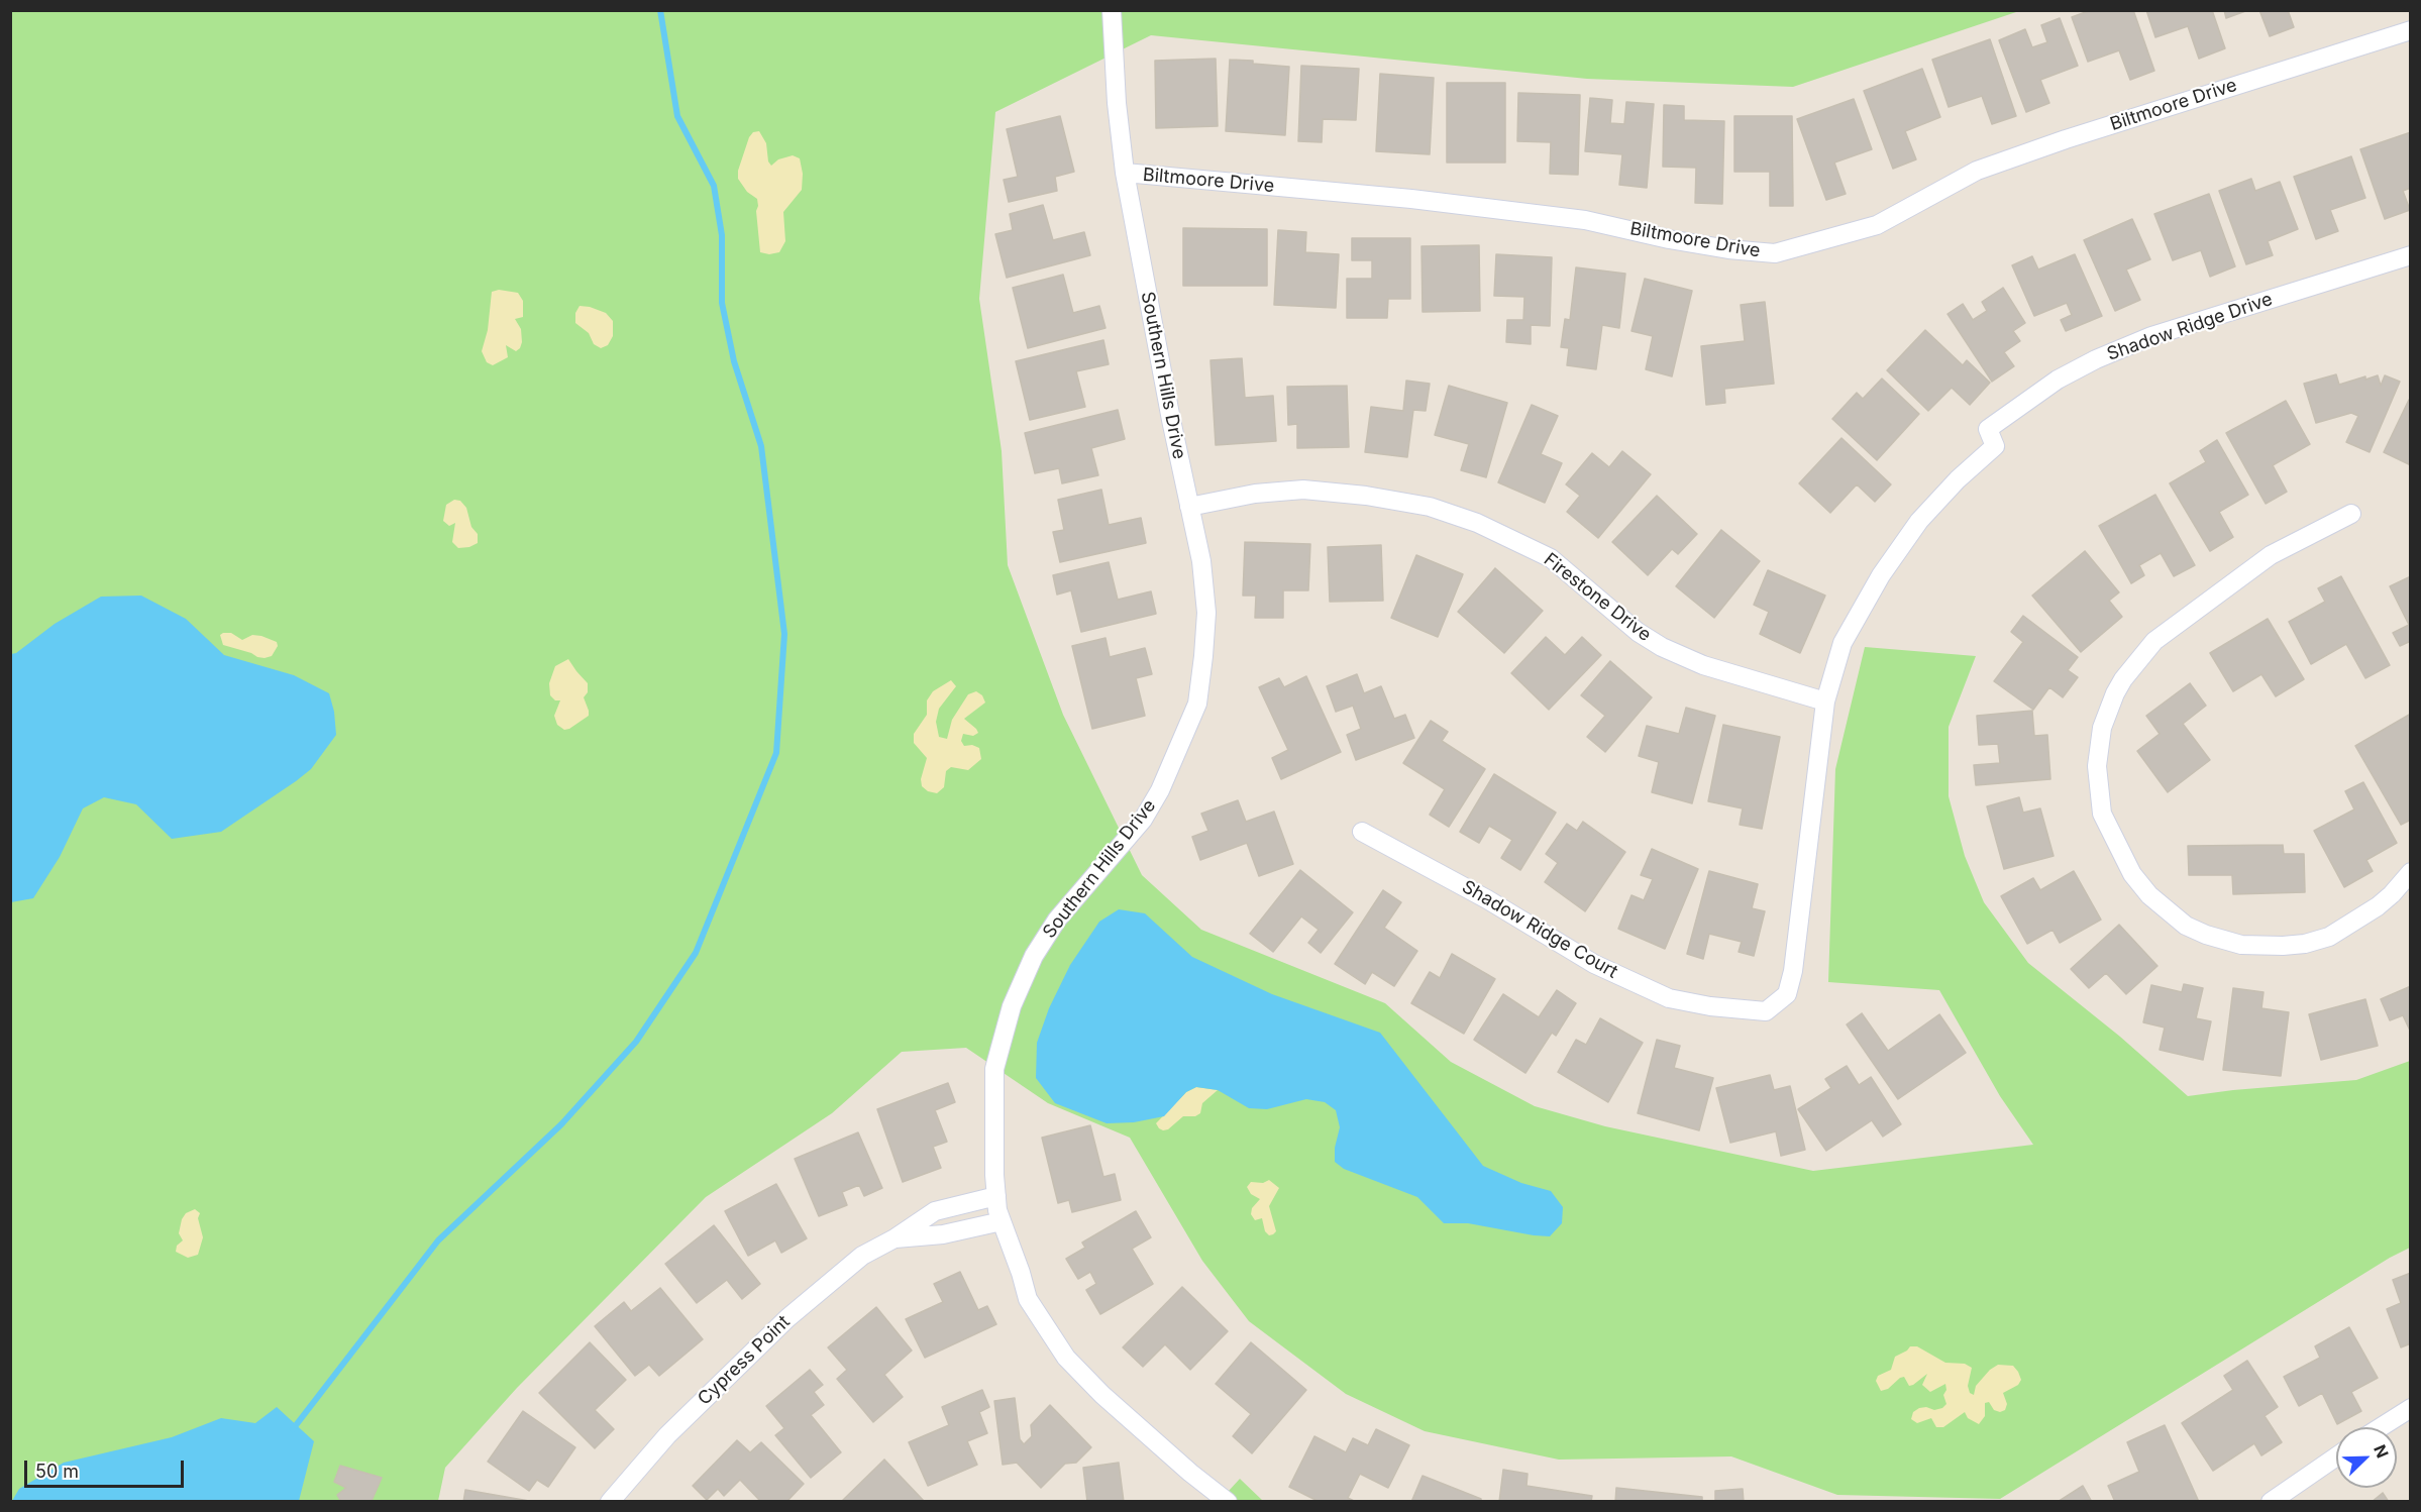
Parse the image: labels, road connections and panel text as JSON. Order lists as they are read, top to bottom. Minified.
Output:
{"streets":{"street":["Biltmoore Drive","Shadow Ridge Drive","Southern Hills Drive","Firestone Drive","Shadow Ridge Court","Cypress Point"]},"crossings":[["Biltmoore Drive","Southern Hills Drive"],["Shadow Ridge Drive","Firestone Drive"],["Shadow Ridge Drive","Shadow Ridge Court"],["Southern Hills Drive","Firestone Drive"],["Southern Hills Drive","Cypress Point"],["Firestone Drive","Shadow Ridge Court"]],"scale_bar":"50 m","north":"top right"}
